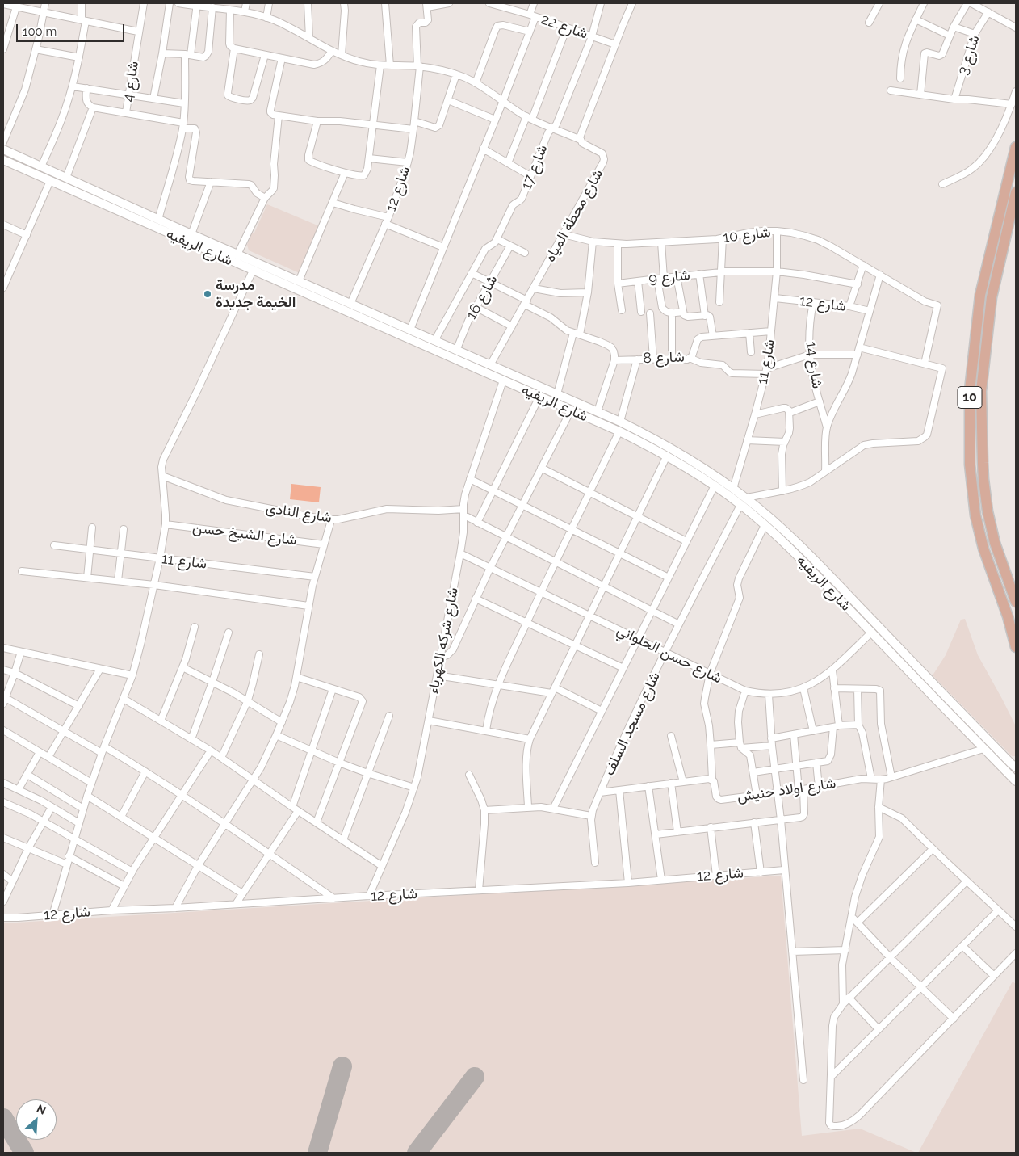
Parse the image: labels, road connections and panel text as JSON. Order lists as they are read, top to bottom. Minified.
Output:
{"streets":{"main road":["10"],"street":["شارع 22","شارع 3","شارع 4","شارع 17","شارع 12","شارع محطة المياه","شارع 10","شارع الريفيه","شارع 9","شارع 16","شارع 8","شارع 11","شارع 14","شارع النادى","شارع الشيخ حسن","شارع شركه الكهرباء","شارع حسن الحلواني","شارع مسجد السلف","شارع اولاد حنيش"]},"crossings":[["شارع 22","شارع 17"],["شارع 17","شارع محطة المياه"],["شارع 17","شارع الريفيه"],["شارع 12","شارع محطة المياه"],["شارع 12","شارع الريفيه"],["شارع 12","شارع 11"],["شارع 12","شارع 14"],["شارع 12","شارع شركه الكهرباء"],["شارع محطة المياه","شارع 10"],["شارع محطة المياه","شارع الريفيه"],["شارع 10","شارع 11"],["شارع الريفيه","شارع 16"],["شارع الريفيه","شارع 11"],["شارع الريفيه","شارع شركه الكهرباء"],["شارع الريفيه","شارع حسن الحلواني"],["شارع الريفيه","شارع مسجد السلف"],["شارع الريفيه","شارع اولاد حنيش"],["شارع 9","شارع 11"],["شارع 8","شارع 11"],["شارع النادى","شارع شركه الكهرباء"],["شارع شركه الكهرباء","شارع حسن الحلواني"],["شارع حسن الحلواني","شارع مسجد السلف"]],"places":["مدرسة الخيمة جديدة"],"scale_bar":"100 m","north":"top right"}
